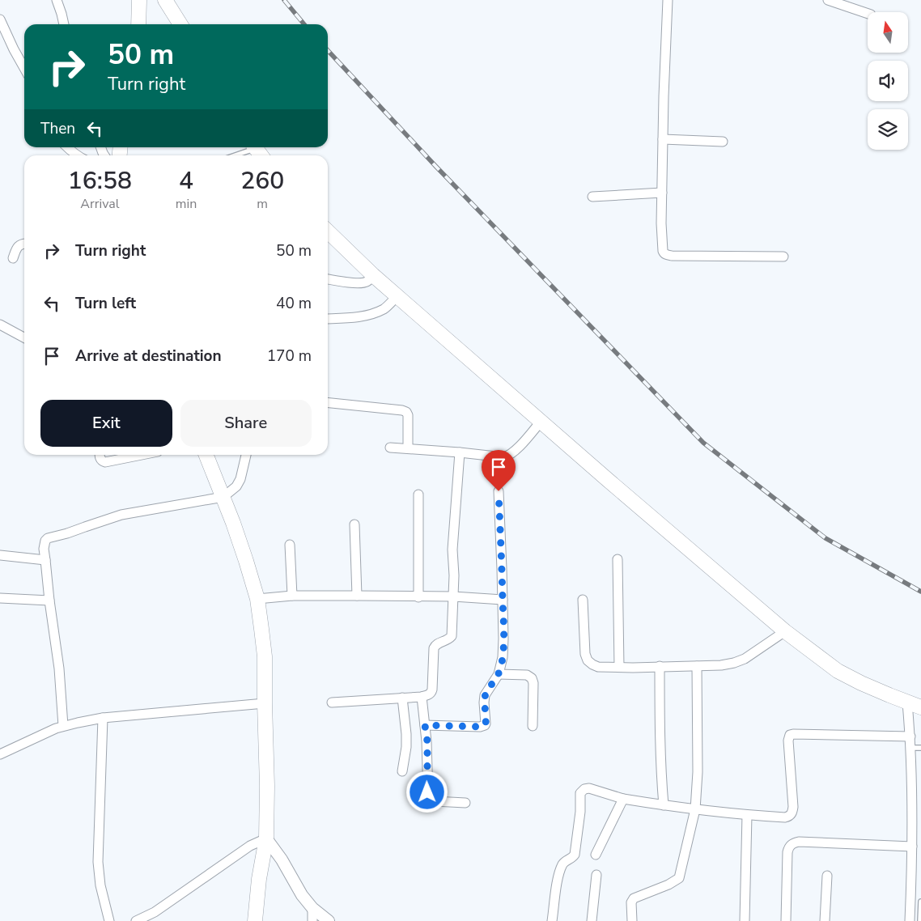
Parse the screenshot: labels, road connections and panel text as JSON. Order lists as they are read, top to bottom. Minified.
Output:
{"north":"top","page":{"turn":["50 m","Turn right"],"then":"Then","eta":["16:58","Arrival","4","min","260","m"],"list":[{"name":"Turn right","value":"50 m"},{"name":"Turn left","value":"40 m"},{"name":"Arrive at destination","value":"170 m"}],"buttons":["Exit","Share"]}}
